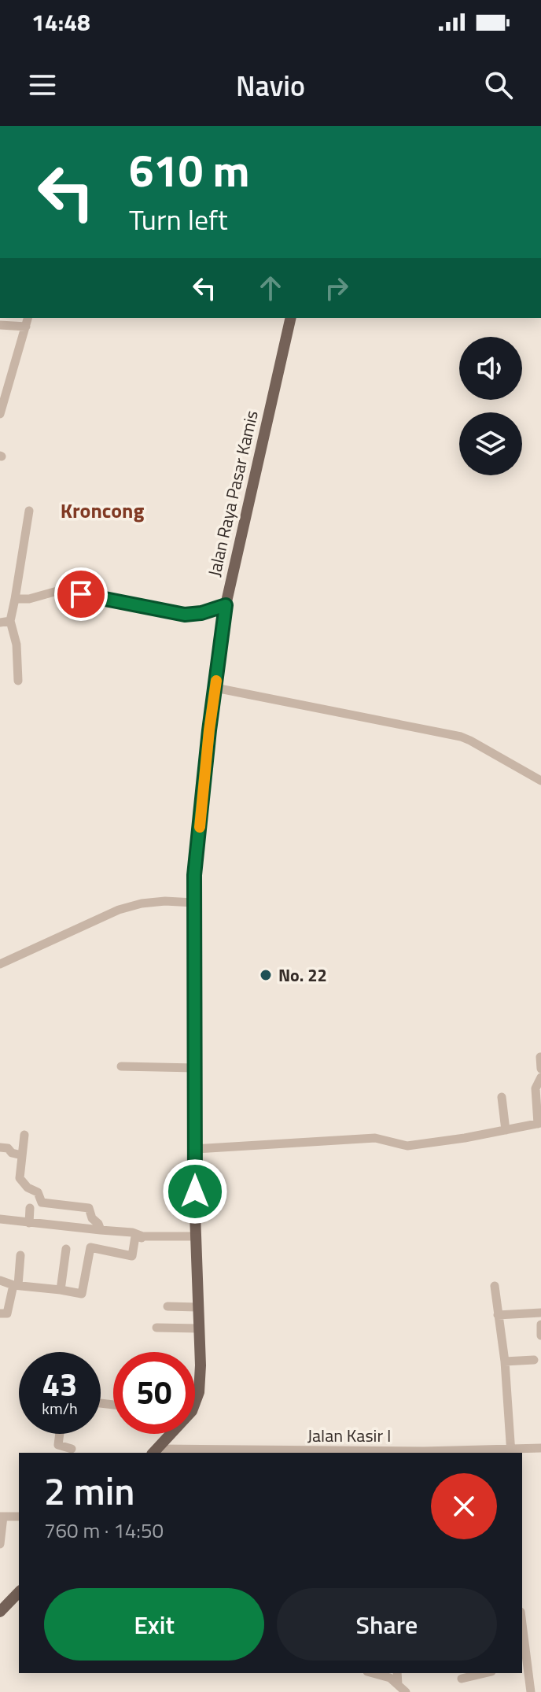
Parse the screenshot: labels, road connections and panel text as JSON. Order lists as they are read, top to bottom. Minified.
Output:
{"streets":{"main road":["Jalan Raya Pasar Kamis"],"street":["Jalan Kasir I"]},"crossings":[["Jalan Raya Pasar Kamis","Jalan Kasir I"]],"districts":["Kroncong"],"places":["No. 22"],"page":{"status":"14:48","header":"Navio","turn":["610 m","Turn left"],"speed":"43 km/h","limit":"50","heading":["2 min","760 m · 14:50"],"buttons":["Exit","Share"]}}
